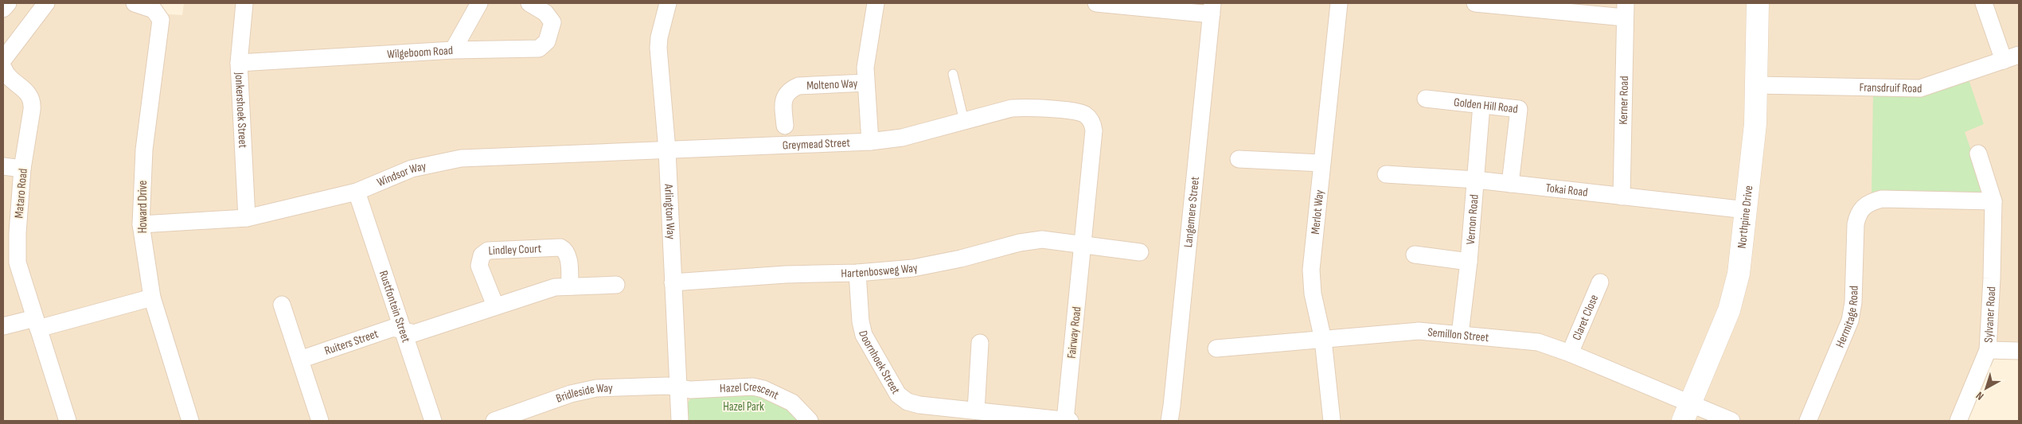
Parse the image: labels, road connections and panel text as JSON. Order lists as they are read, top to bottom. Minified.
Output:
{"streets":{"street":["Wilgeboom Road","Molteno Way","Fransdruif Road","Kerner Road","Golden Hill Road","Jonkershoek Street","Greymead Street","Windsor Way","Tokai Road","Mataro Road","Howard Drive","Arlington Way","Langemere Street","Merlot Way","Northpine Drive","Vernon Road","Lindley Court","Hartenbosweg Way","Rustfontein Street","Sylvaner Road","Hermitage Road","Claret Close","Fairway Road","Semillon Street","Ruiters Street","Doornhoek Street","Hazel Crescent","Bridleside Way"]},"crossings":[["Wilgeboom Road","Jonkershoek Street"],["Molteno Way","Greymead Street"],["Fransdruif Road","Northpine Drive"],["Kerner Road","Tokai Road"],["Golden Hill Road","Tokai Road"],["Golden Hill Road","Vernon Road"],["Jonkershoek Street","Windsor Way"],["Greymead Street","Windsor Way"],["Greymead Street","Arlington Way"],["Greymead Street","Fairway Road"],["Windsor Way","Howard Drive"],["Windsor Way","Arlington Way"],["Windsor Way","Rustfontein Street"],["Tokai Road","Northpine Drive"],["Tokai Road","Vernon Road"],["Arlington Way","Hartenbosweg Way"],["Arlington Way","Hazel Crescent"],["Arlington Way","Bridleside Way"],["Merlot Way","Semillon Street"],["Northpine Drive","Semillon Street"],["Vernon Road","Semillon Street"],["Hartenbosweg Way","Fairway Road"],["Hartenbosweg Way","Doornhoek Street"],["Rustfontein Street","Ruiters Street"],["Sylvaner Road","Hermitage Road"],["Claret Close","Semillon Street"],["Fairway Road","Doornhoek Street"],["Hazel Crescent","Bridleside Way"]],"parks":["Hazel Park"],"north":"bottom left"}
